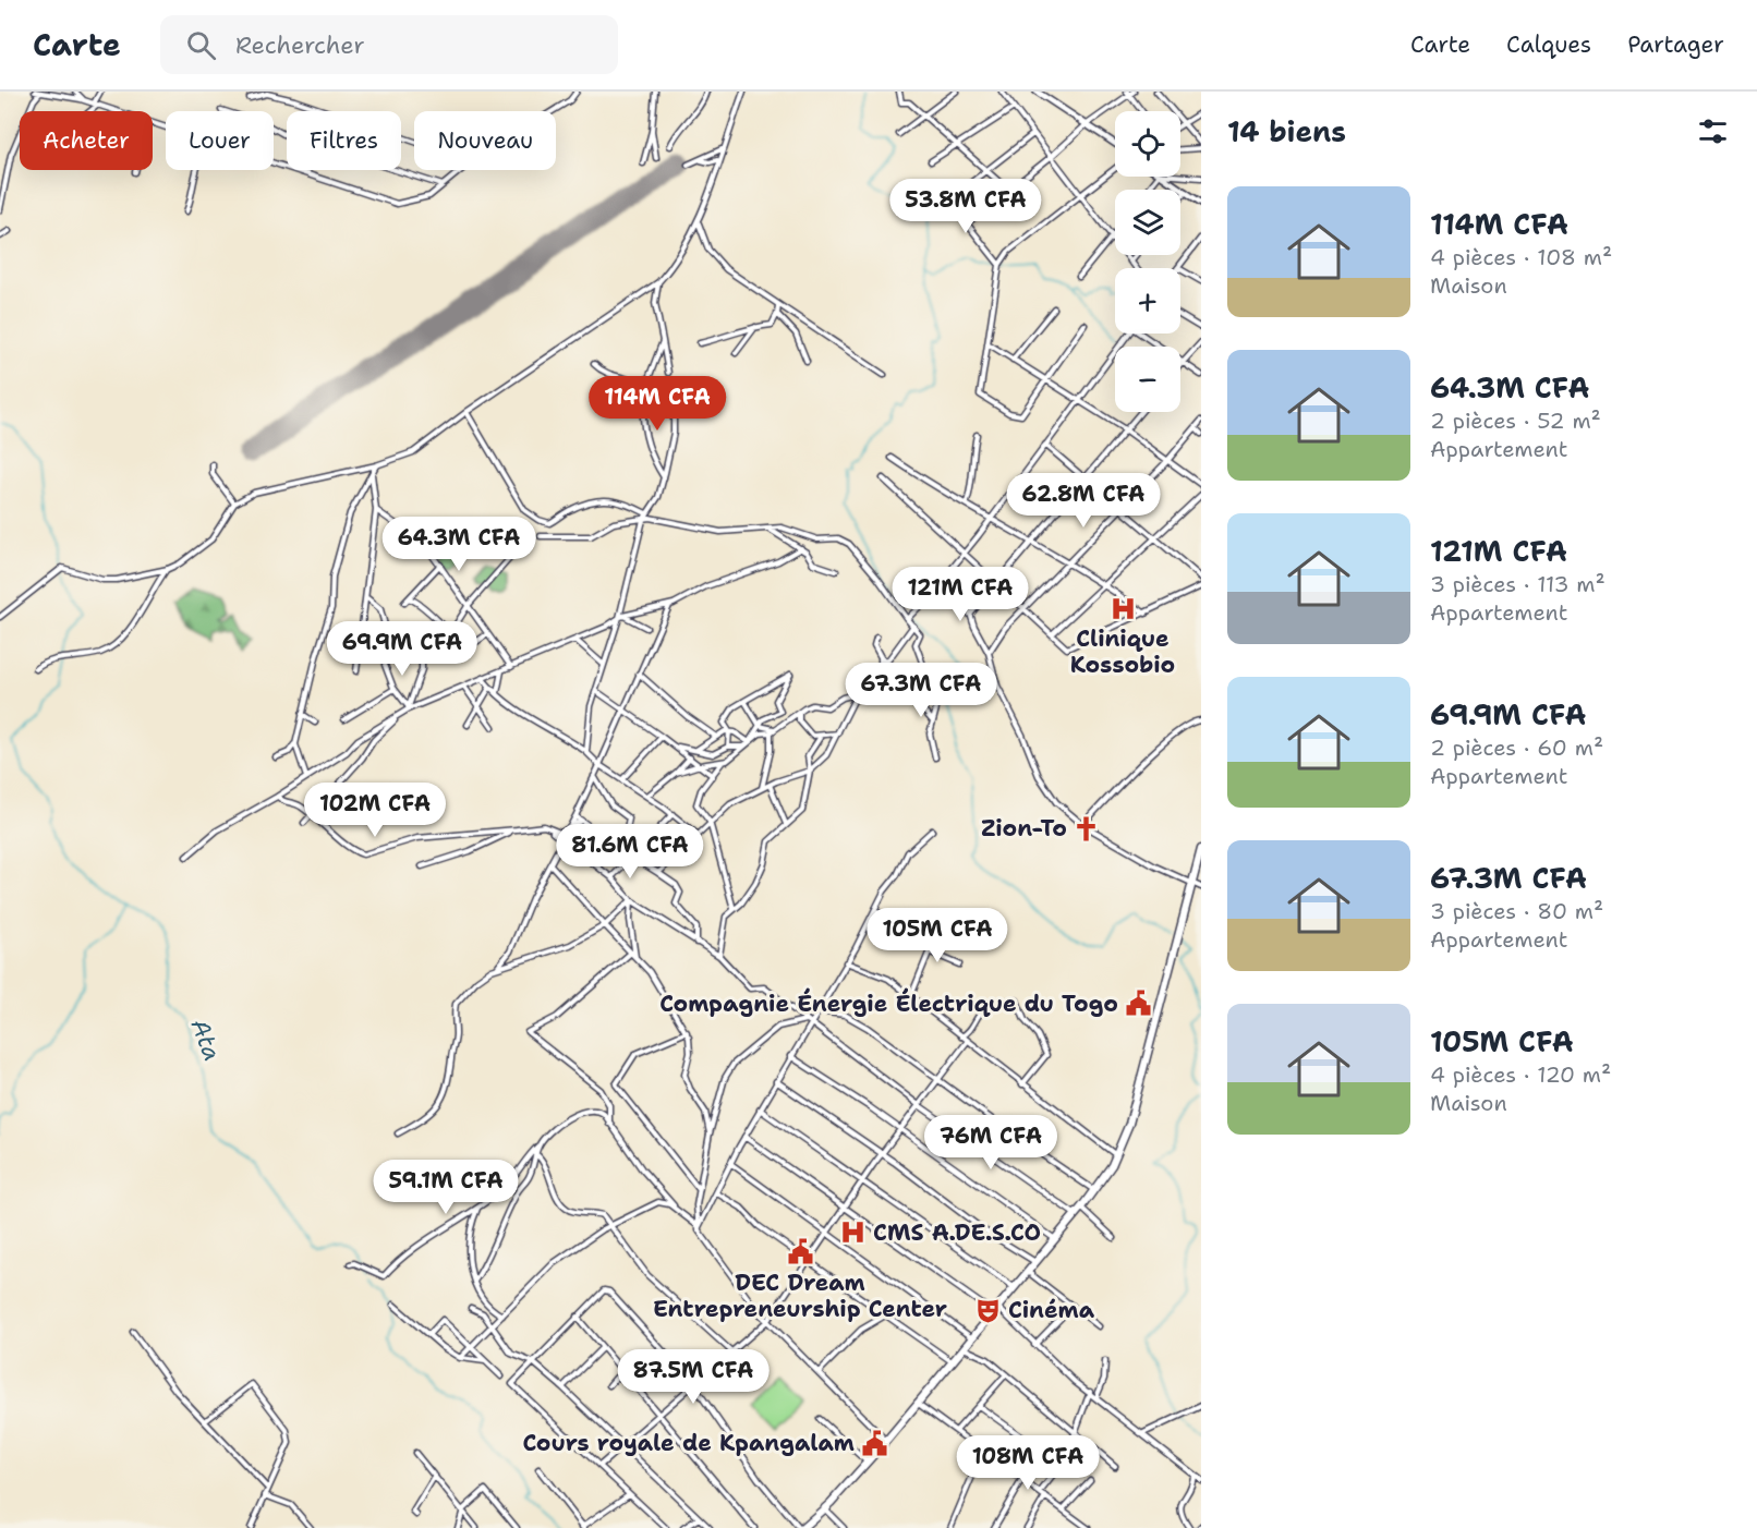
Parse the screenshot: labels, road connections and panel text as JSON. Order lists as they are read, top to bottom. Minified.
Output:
{"water":["Ata"],"places":{"hospital":["Clinique Kossobio","CMS A.DE.S.CO"],"church":["Zion-To"],"public building":["Compagnie Énergie Électrique du Togo","DEC Dream Entrepreneurship Center","Cours royale de Kpangalam"],"theatre":["Cinéma"]},"page":{"header":"Carte","search":"Rechercher","nav":["Carte","Calques","Partager"],"heading":"14 biens","map_buttons":["+","−"],"chip":["Acheter","Louer","Filtres","Nouveau"],"list":[{"name":"114M CFA","note":"4 pièces · 108 m² · Maison"},{"name":"64.3M CFA","note":"2 pièces · 52 m² · Appartement"},{"name":"121M CFA","note":"3 pièces · 113 m² · Appartement"},{"name":"69.9M CFA","note":"2 pièces · 60 m² · Appartement"},{"name":"67.3M CFA","note":"3 pièces · 80 m² · Appartement"},{"name":"105M CFA","note":"4 pièces · 120 m² · Maison"}],"price":["53.8M CFA","114M CFA","62.8M CFA","64.3M CFA","121M CFA","69.9M CFA","67.3M CFA","102M CFA","81.6M CFA","105M CFA","76M CFA","59.1M CFA","87.5M CFA","108M CFA"]}}
